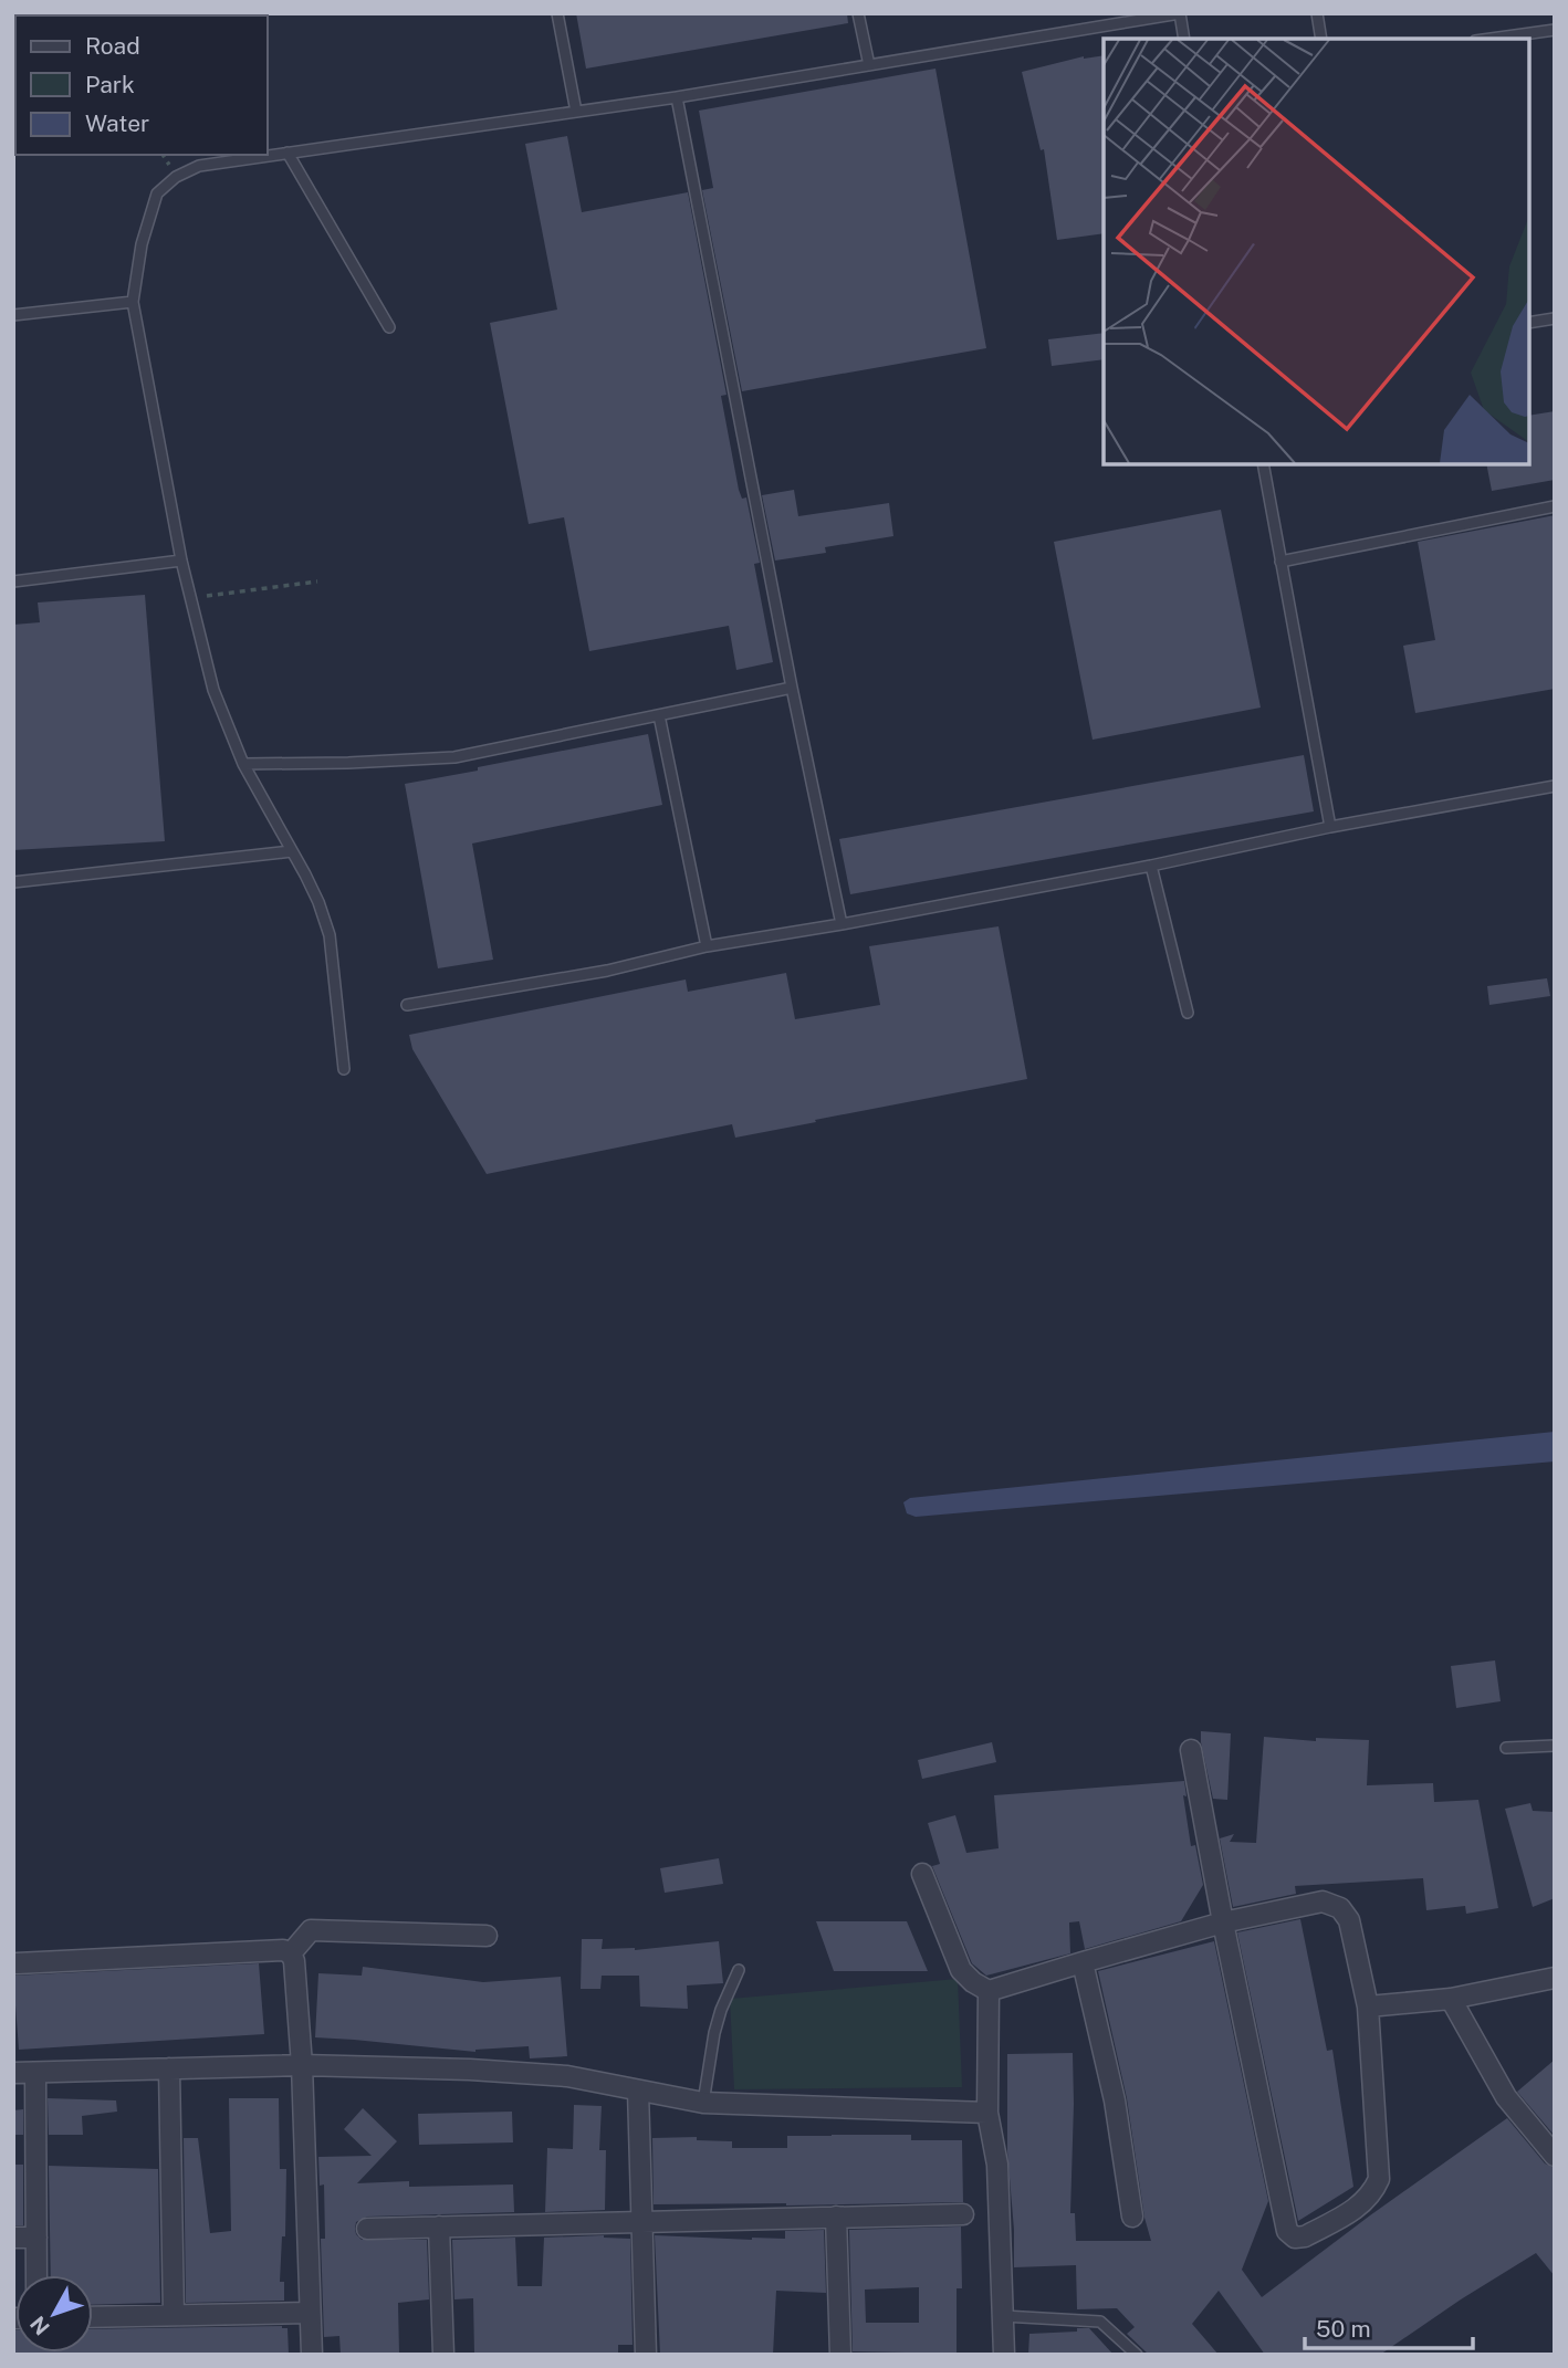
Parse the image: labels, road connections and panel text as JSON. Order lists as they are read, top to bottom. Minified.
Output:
{"legend":["Road","Park","Water"],"scale_bar":"50 m","north":"bottom left"}
